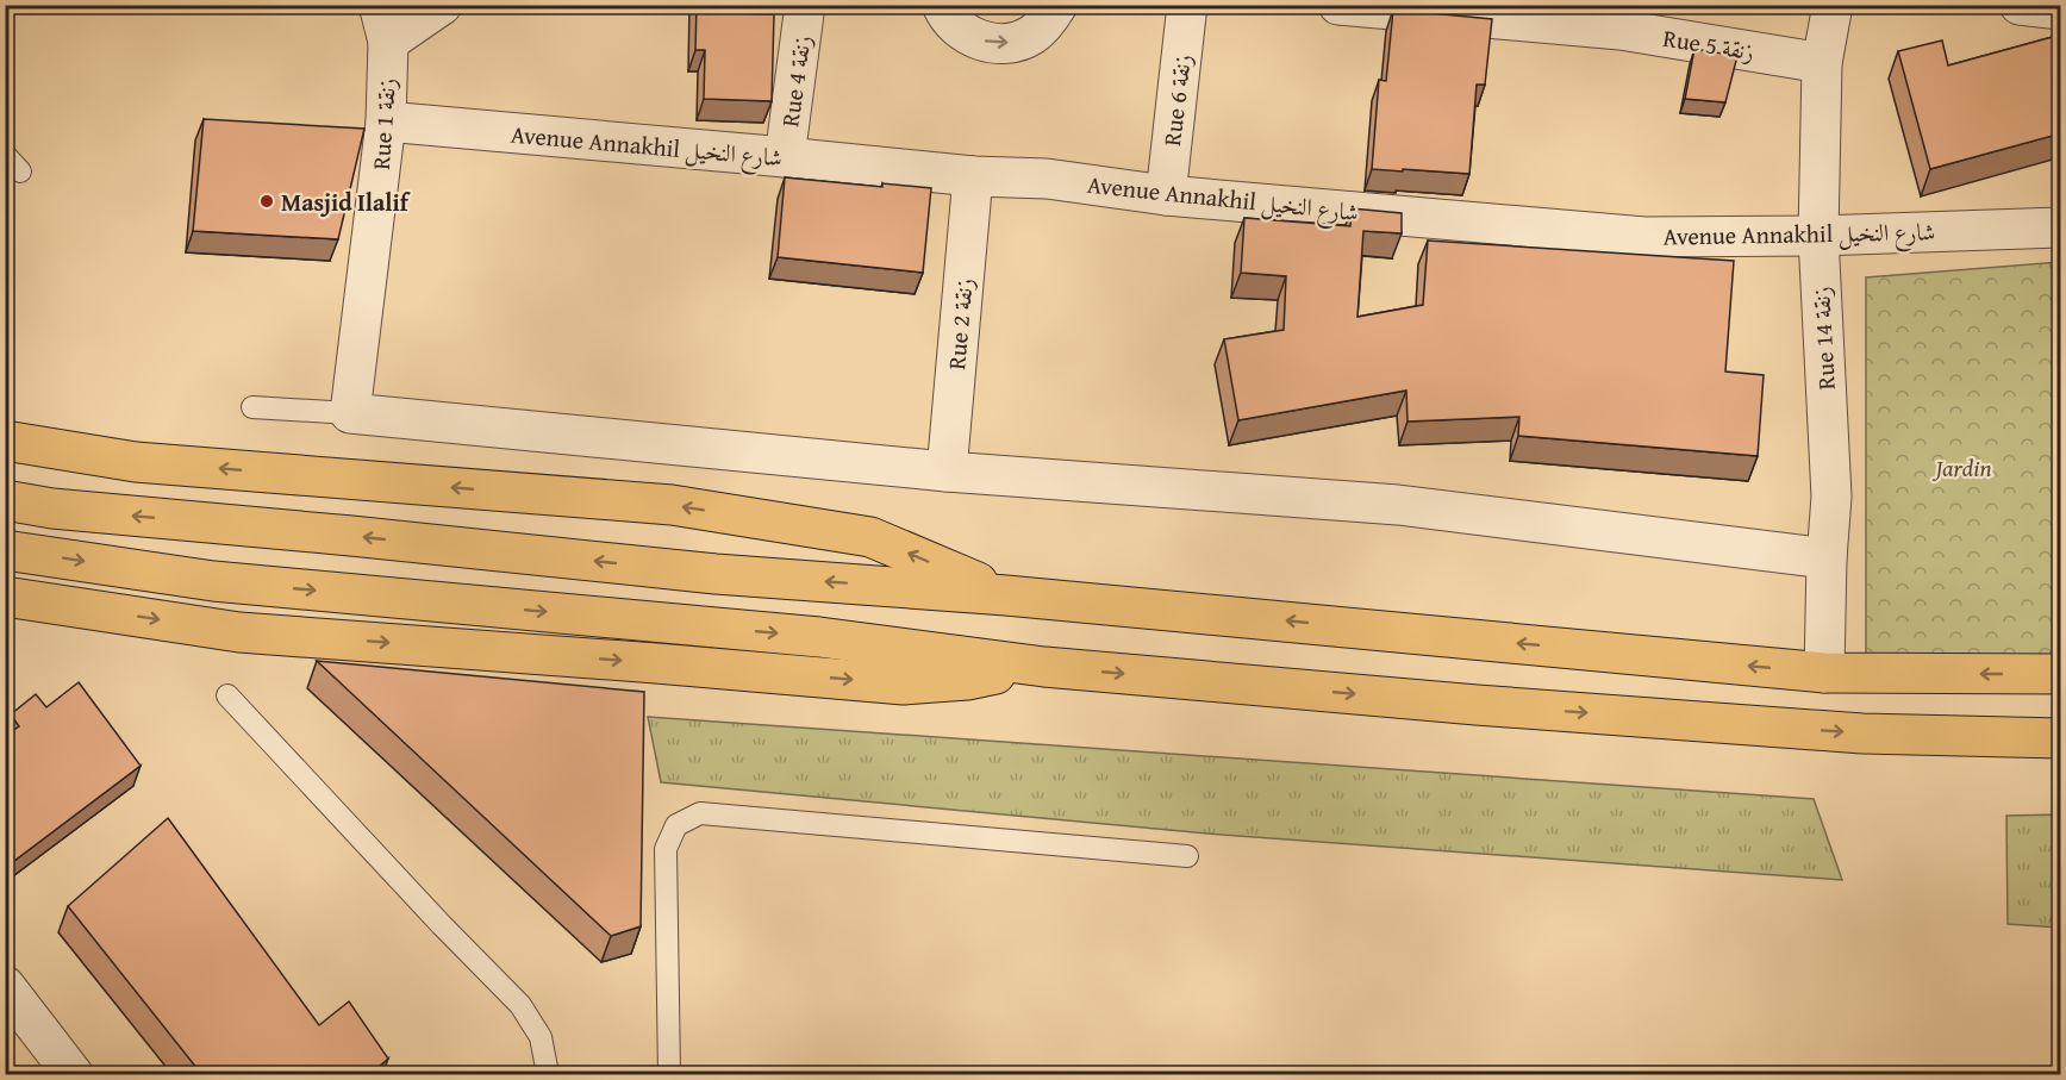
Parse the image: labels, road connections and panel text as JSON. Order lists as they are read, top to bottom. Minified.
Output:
{"streets":{"street":["Rue 5 زنقة","Rue 4 زنقة","Rue 6 زنقة","Rue 1 زنقة","Avenue Annakhil شارع النخيل","Rue 2 زنقة","Rue 14 زنقة"]},"crossings":[["Rue 5 زنقة","Rue 14 زنقة"],["Rue 4 زنقة","Avenue Annakhil شارع النخيل"],["Rue 6 زنقة","Avenue Annakhil شارع النخيل"],["Rue 1 زنقة","Avenue Annakhil شارع النخيل"],["Avenue Annakhil شارع النخيل","Rue 2 زنقة"],["Avenue Annakhil شارع النخيل","Rue 14 زنقة"]],"parks":["Jardin"],"places":["Masjid Ilalif"]}
